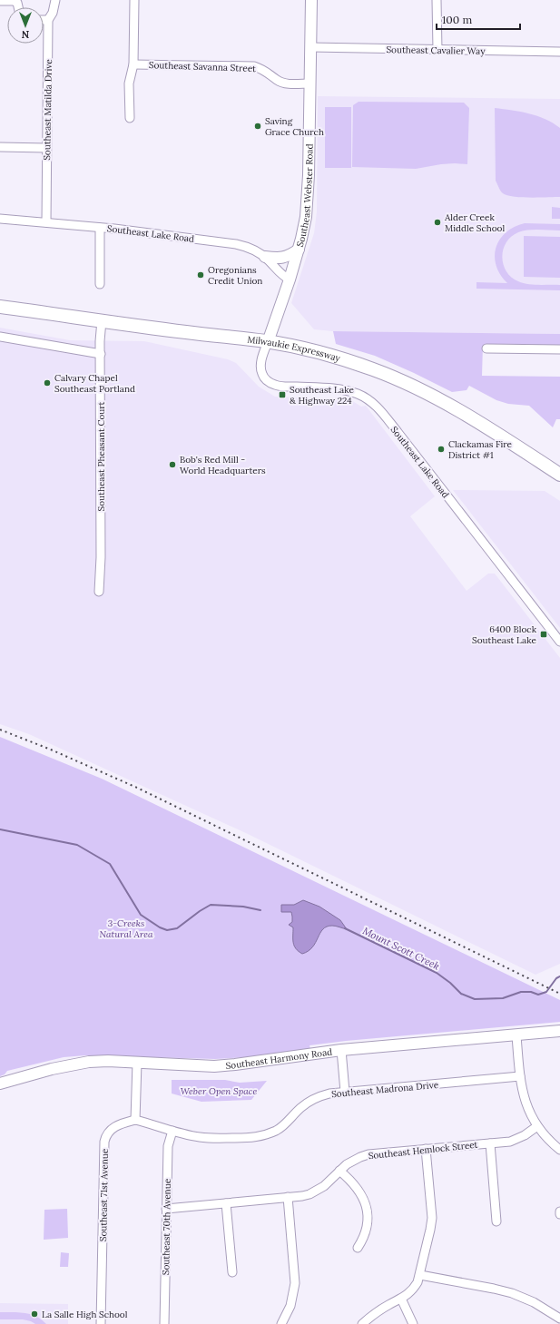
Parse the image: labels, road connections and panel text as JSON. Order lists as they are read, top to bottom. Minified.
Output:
{"streets":{"highway":["Milwaukie Expressway"],"main road":["Southeast Webster Road","Southeast Harmony Road"],"street":["Southeast Cavalier Way","Southeast Savanna Street","Southeast Matilda Drive","Southeast Lake Road","Southeast Pheasant Court","Southeast Madrona Drive","Southeast Hemlock Street","Southeast 71st Avenue","Southeast 70th Avenue"]},"crossings":[["Southeast Cavalier Way","Southeast Webster Road"],["Southeast Savanna Street","Southeast Webster Road"],["Southeast Matilda Drive","Southeast Lake Road"],["Southeast Webster Road","Southeast Lake Road"],["Southeast Webster Road","Milwaukie Expressway"],["Southeast Lake Road","Milwaukie Expressway"],["Milwaukie Expressway","Southeast Pheasant Court"],["Southeast Madrona Drive","Southeast 71st Avenue"],["Southeast Madrona Drive","Southeast 70th Avenue"],["Southeast Hemlock Street","Southeast 70th Avenue"]],"water":["Mount Scott Creek"],"parks":["3-Creeks Natural Area","Weber Open Space"],"places":{"other":["Saving Grace Church","Alder Creek Middle School","Oregonians Credit Union","Calvary Chapel Southeast Portland","Clackamas Fire District #1","Bob's Red Mill - World Headquarters","La Salle High School"],"transit":["Southeast Lake & Highway 224","6400 Block Southeast Lake"]},"scale_bar":"100 m","north":"bottom"}
